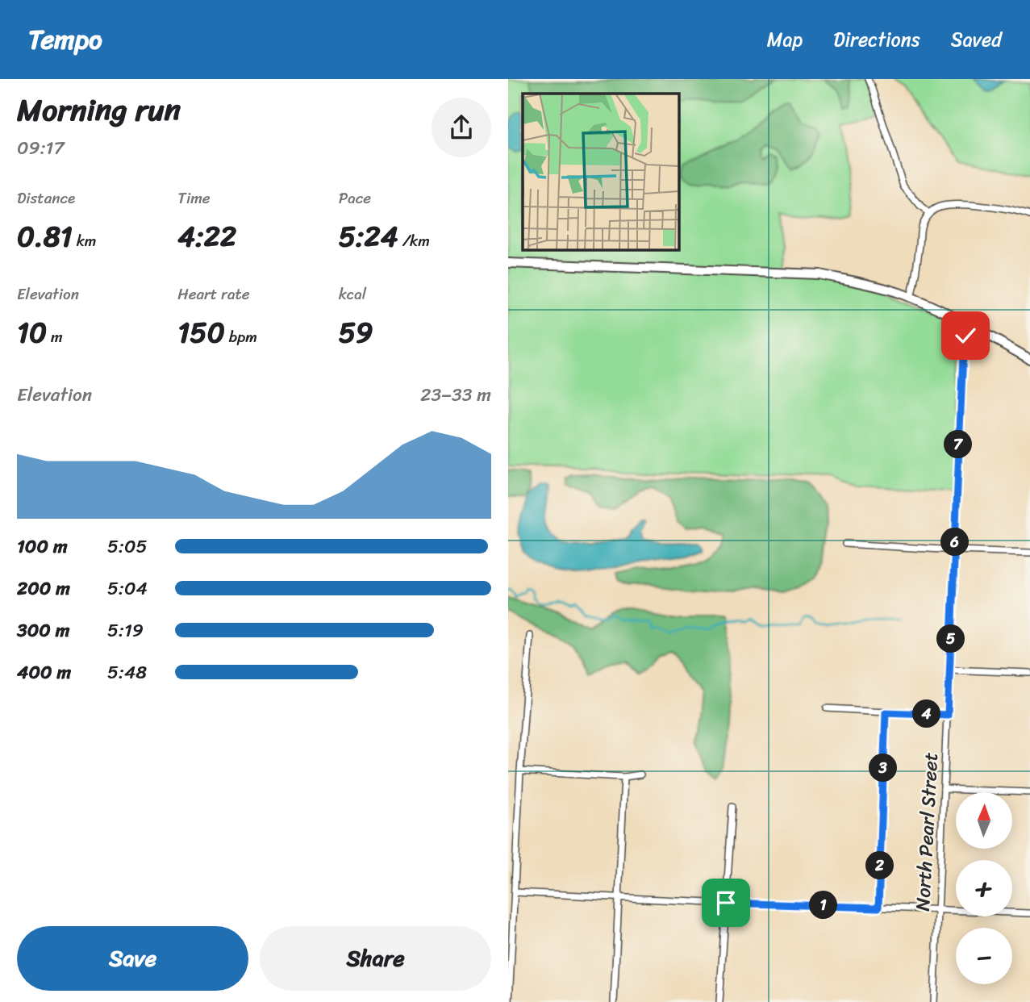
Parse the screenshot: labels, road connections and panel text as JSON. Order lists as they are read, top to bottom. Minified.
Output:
{"streets":{"street":["North Pearl Street"]},"north":"top","page":{"header":"Tempo","nav":["Map","Directions","Saved"],"heading":["Morning run","09:17"],"stats":[["Distance","0.81 km"],["Time","4:22"],["Pace","5:24 /km"],["Elevation","10 m"],["Heart rate","150 bpm"],["kcal","59"]],"chart":["Elevation","23–33 m"],"pins":["7","6","5","4","3","2","1"],"list":[{"name":"100 m","note":"5:05"},{"name":"200 m","note":"5:04"},{"name":"300 m","note":"5:19"},{"name":"400 m","note":"5:48"}],"map_buttons":["+","−"],"buttons":["Save","Share"]}}
